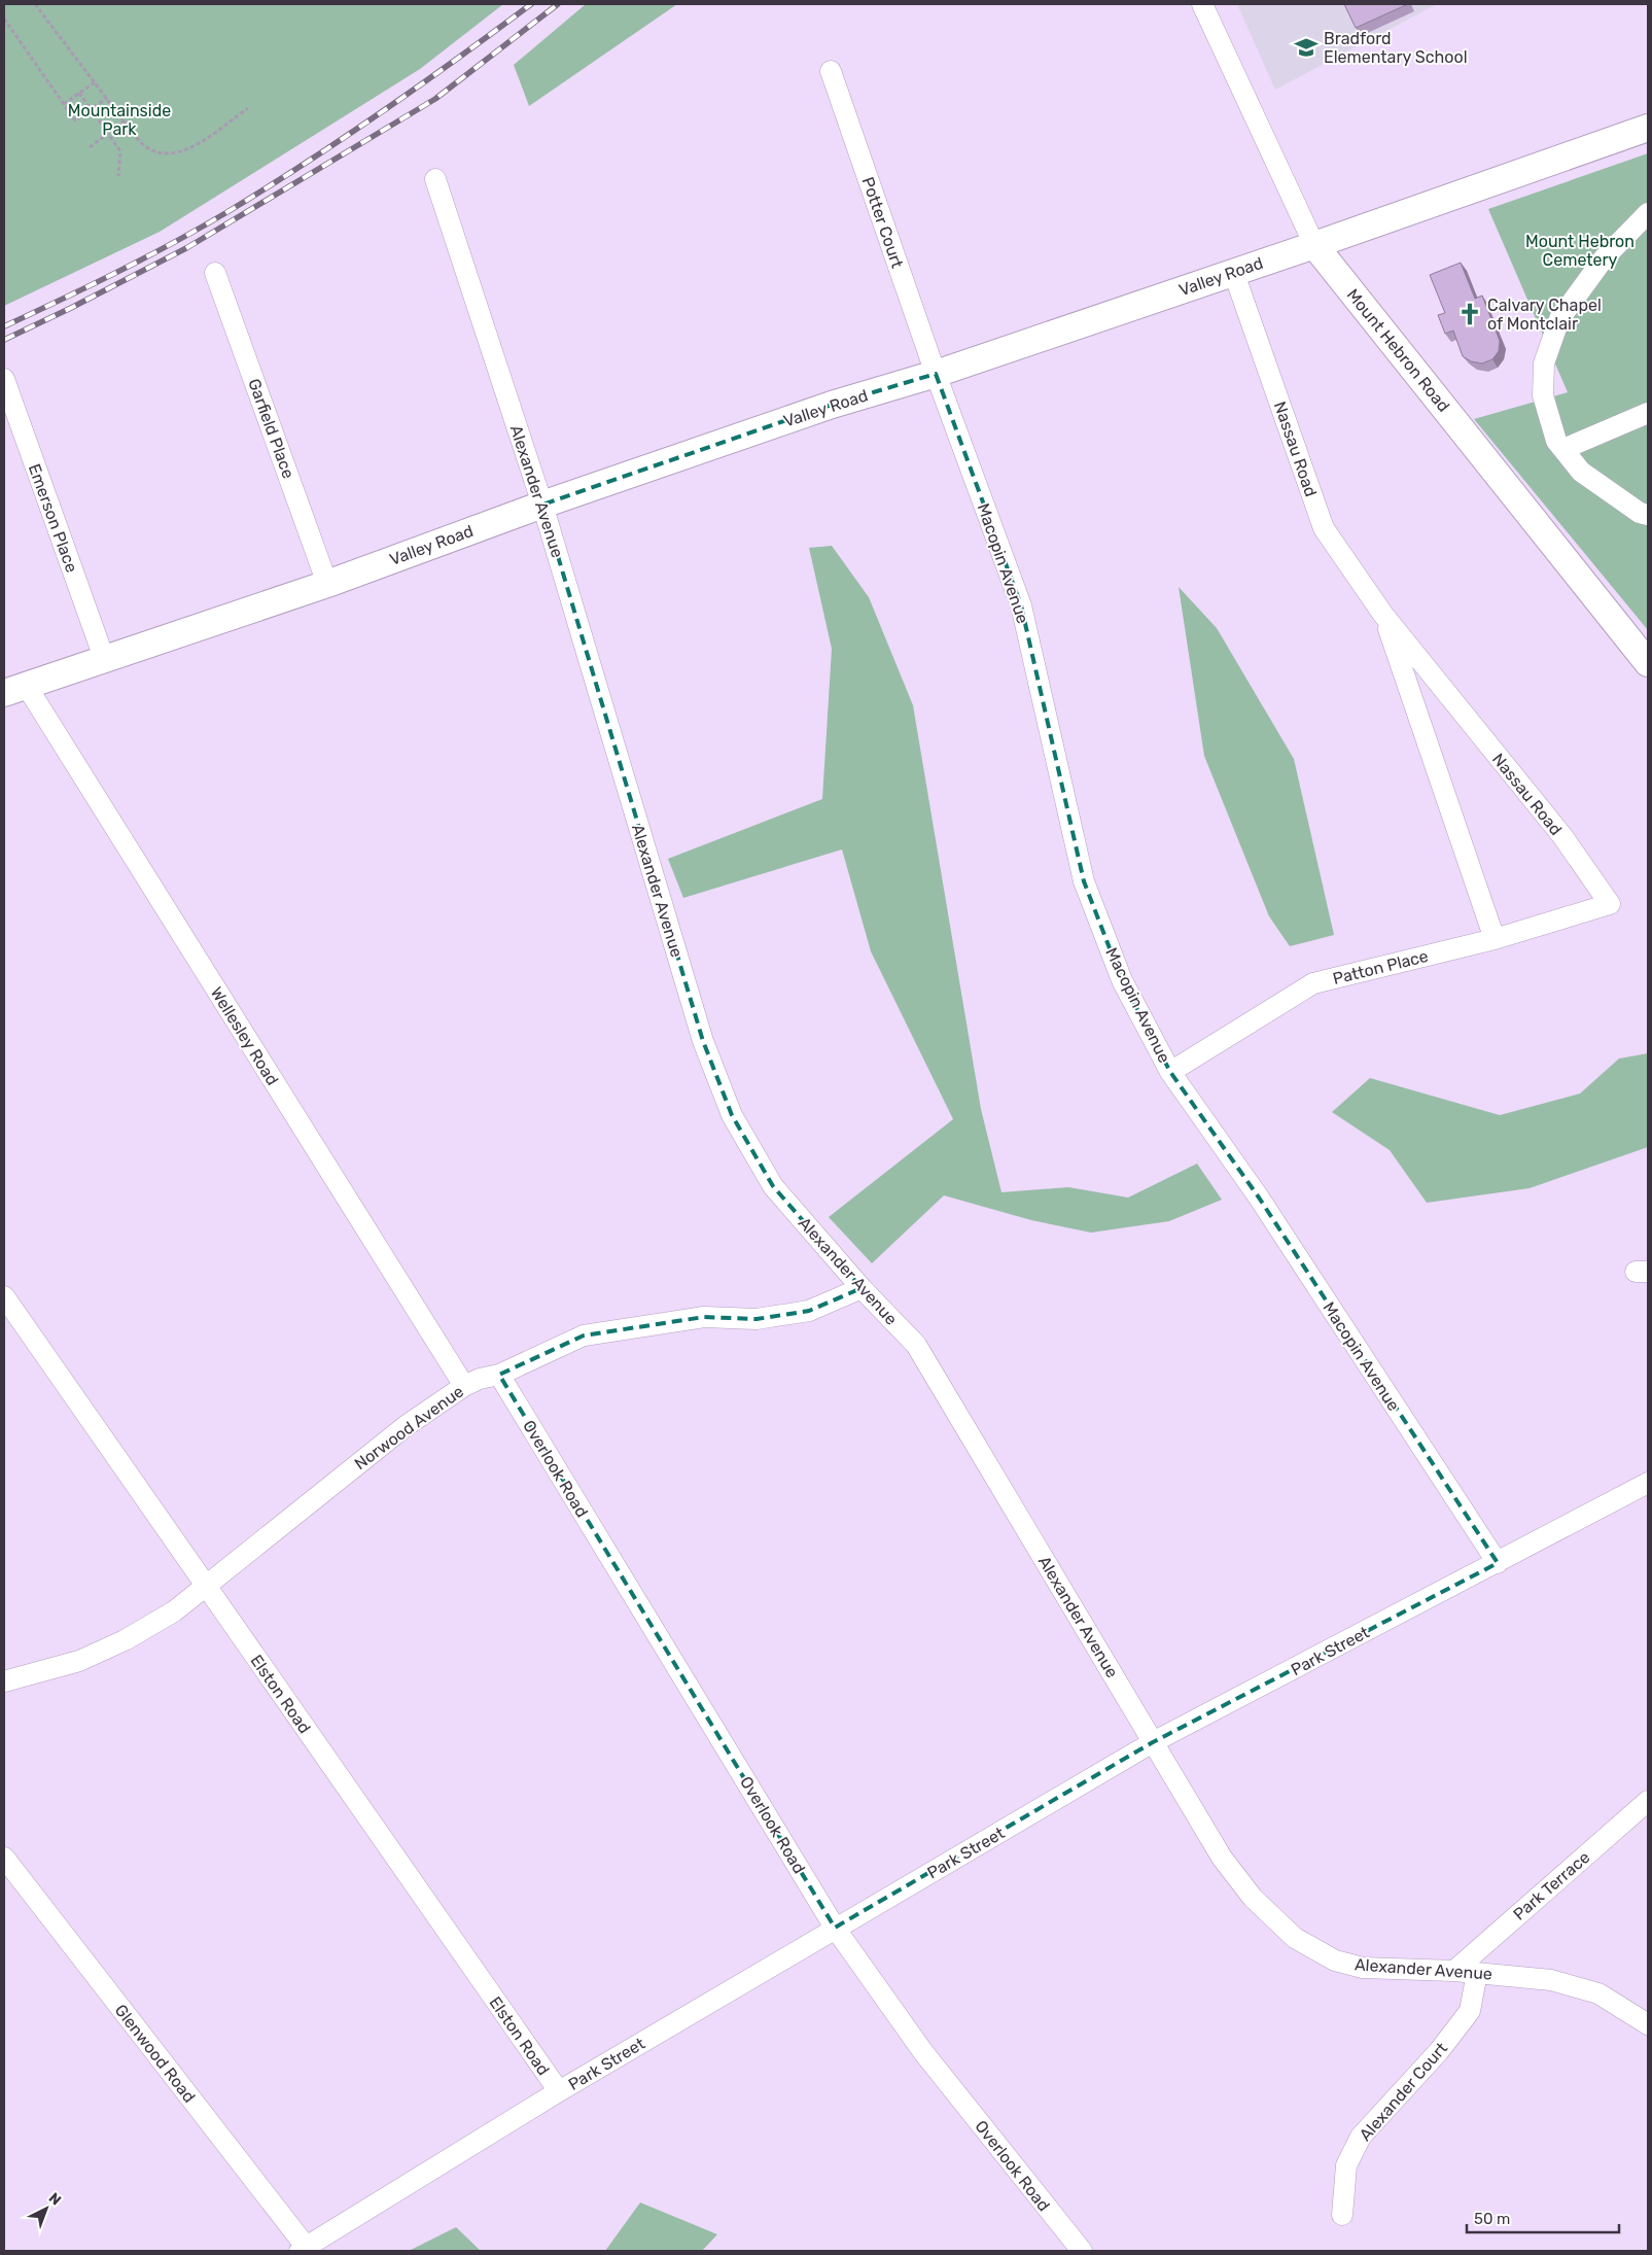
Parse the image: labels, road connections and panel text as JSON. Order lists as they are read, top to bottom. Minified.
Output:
{"streets":{"main road":["Valley Road","Mount Hebron Road"],"street":["Potter Court","Garfield Place","Nassau Road","Alexander Avenue","Emerson Place","Macopin Avenue","Patton Place","Wellesley Road","Norwood Avenue","Overlook Road","Park Street","Elston Road","Park Terrace","Glenwood Road","Alexander Court"]},"crossings":[["Potter Court","Valley Road"],["Potter Court","Macopin Avenue"],["Valley Road","Mount Hebron Road"],["Valley Road","Garfield Place"],["Valley Road","Nassau Road"],["Valley Road","Alexander Avenue"],["Valley Road","Emerson Place"],["Valley Road","Macopin Avenue"],["Valley Road","Wellesley Road"],["Nassau Road","Patton Place"],["Alexander Avenue","Norwood Avenue"],["Alexander Avenue","Park Street"],["Alexander Avenue","Park Terrace"],["Alexander Avenue","Alexander Court"],["Macopin Avenue","Patton Place"],["Macopin Avenue","Park Street"],["Wellesley Road","Norwood Avenue"],["Norwood Avenue","Overlook Road"],["Norwood Avenue","Elston Road"],["Overlook Road","Park Street"],["Park Street","Elston Road"],["Park Street","Glenwood Road"]],"parks":["Mountainside Park","Mount Hebron Cemetery"],"places":{"school or university":["Bradford Elementary School"],"church":["Calvary Chapel of Montclair"]},"scale_bar":"50 m","north":"top right"}
